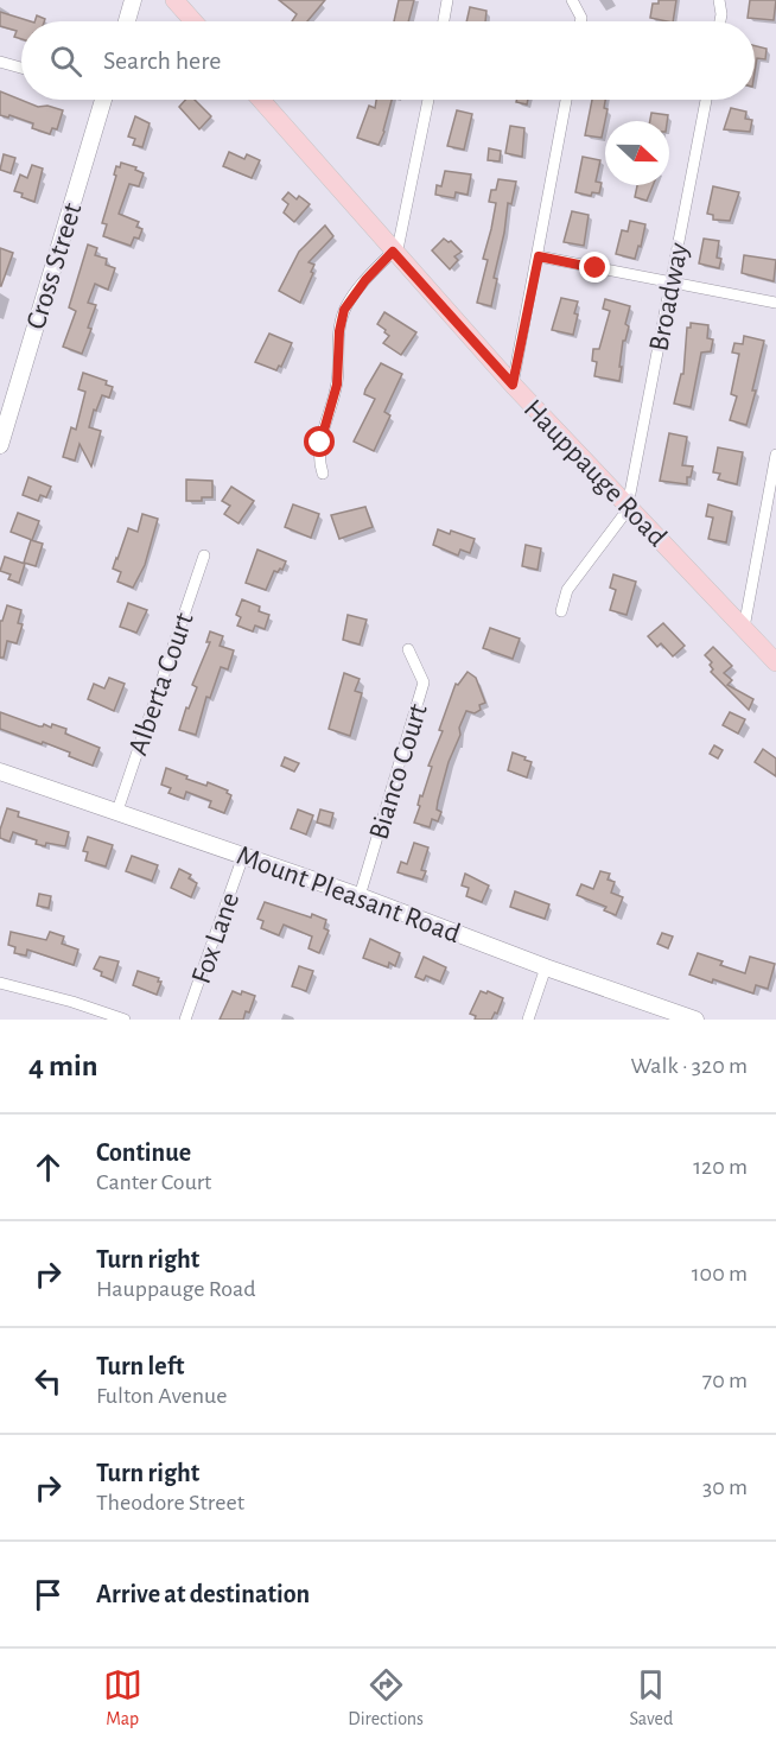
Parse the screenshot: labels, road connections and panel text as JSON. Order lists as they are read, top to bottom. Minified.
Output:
{"streets":{"main road":["Hauppauge Road"],"street":["Cross Street","Broadway","Alberta Court","Bianco Court","Mount Pleasant Road","Fox Lane"]},"crossings":[["Broadway","Hauppauge Road"],["Alberta Court","Mount Pleasant Road"],["Bianco Court","Mount Pleasant Road"],["Mount Pleasant Road","Fox Lane"]],"north":"right","page":{"search":"Search here","heading":["4 min","Walk · 320 m"],"list":[["Continue","Canter Court","120 m"],["Turn right","Hauppauge Road","100 m"],["Turn left","Fulton Avenue","70 m"],["Turn right","Theodore Street","30 m"],"Arrive at destination"],"nav":["Map","Directions","Saved"]}}
